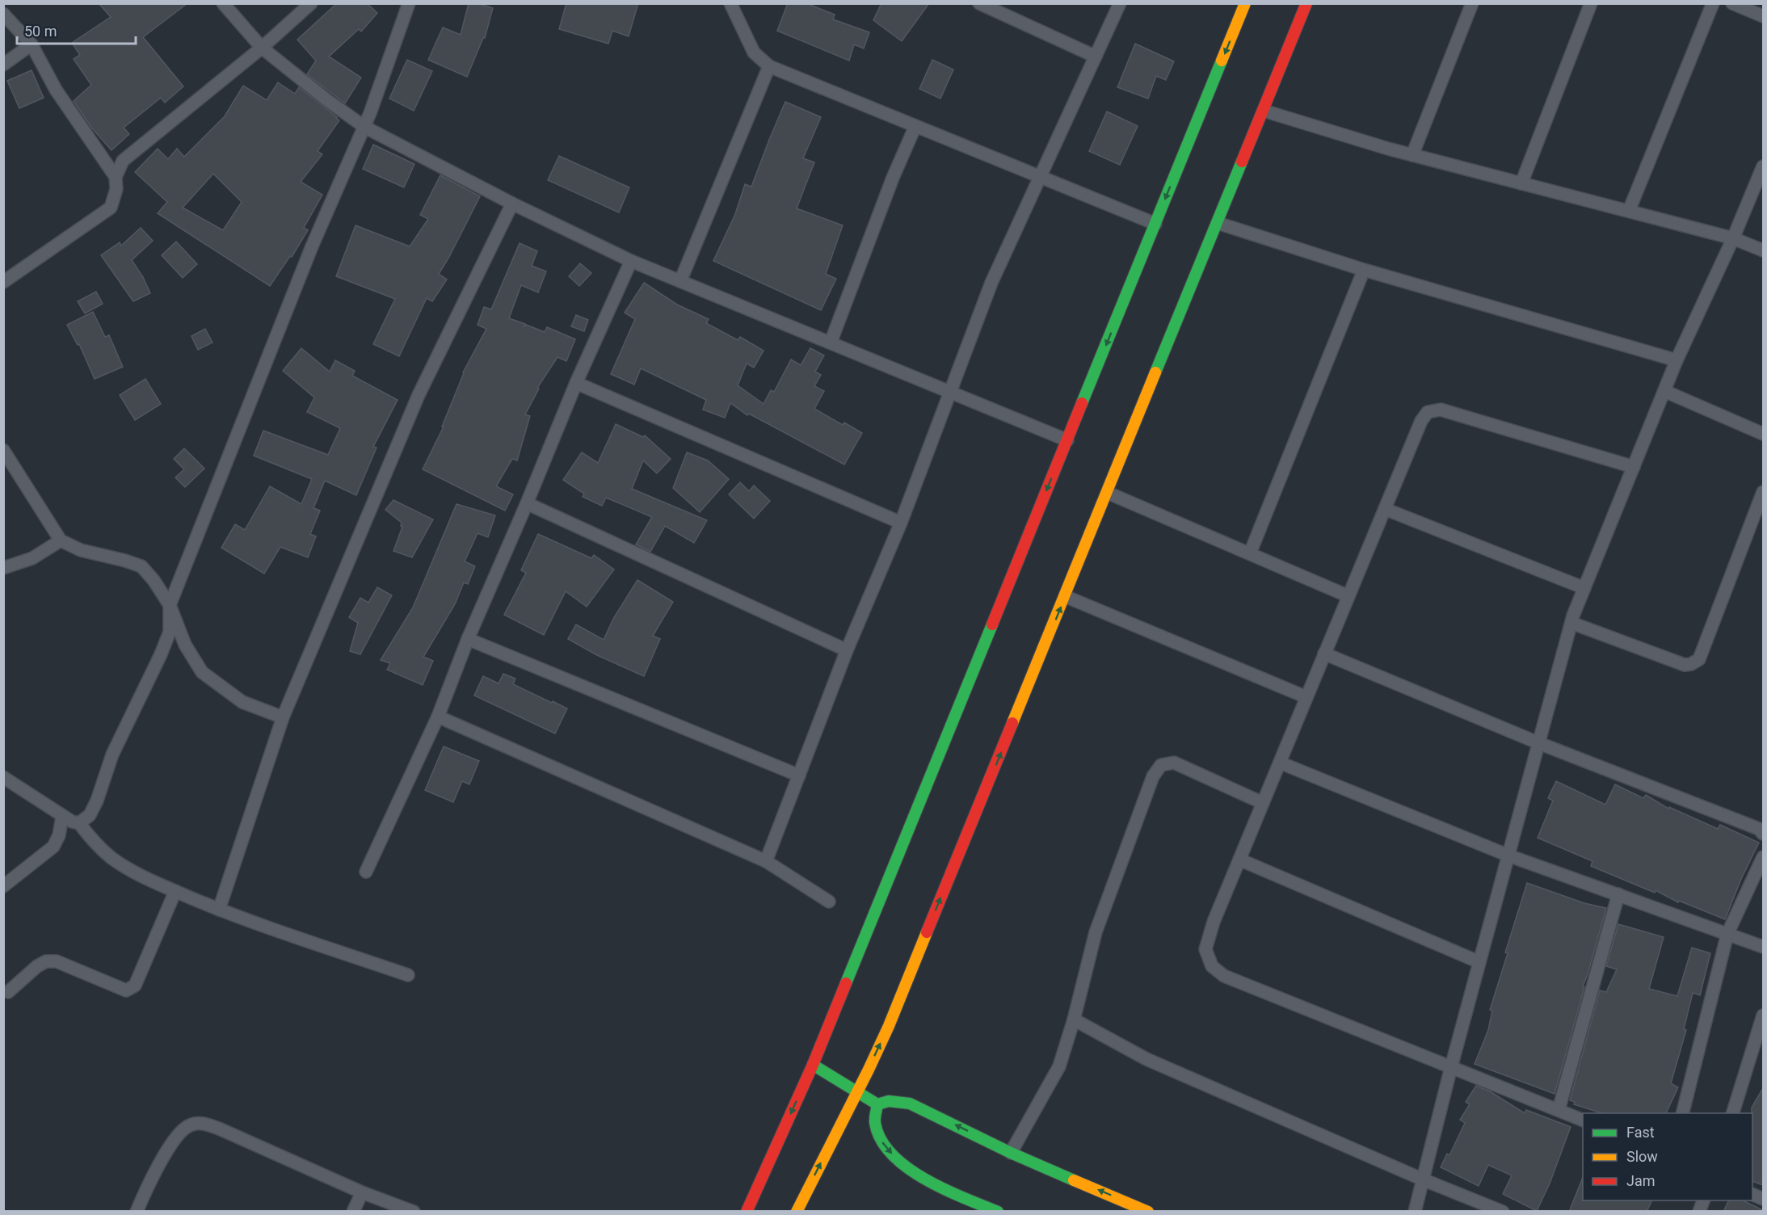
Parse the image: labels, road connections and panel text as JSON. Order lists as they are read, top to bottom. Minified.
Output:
{"legend":["Fast","Slow","Jam"],"scale_bar":"50 m"}
